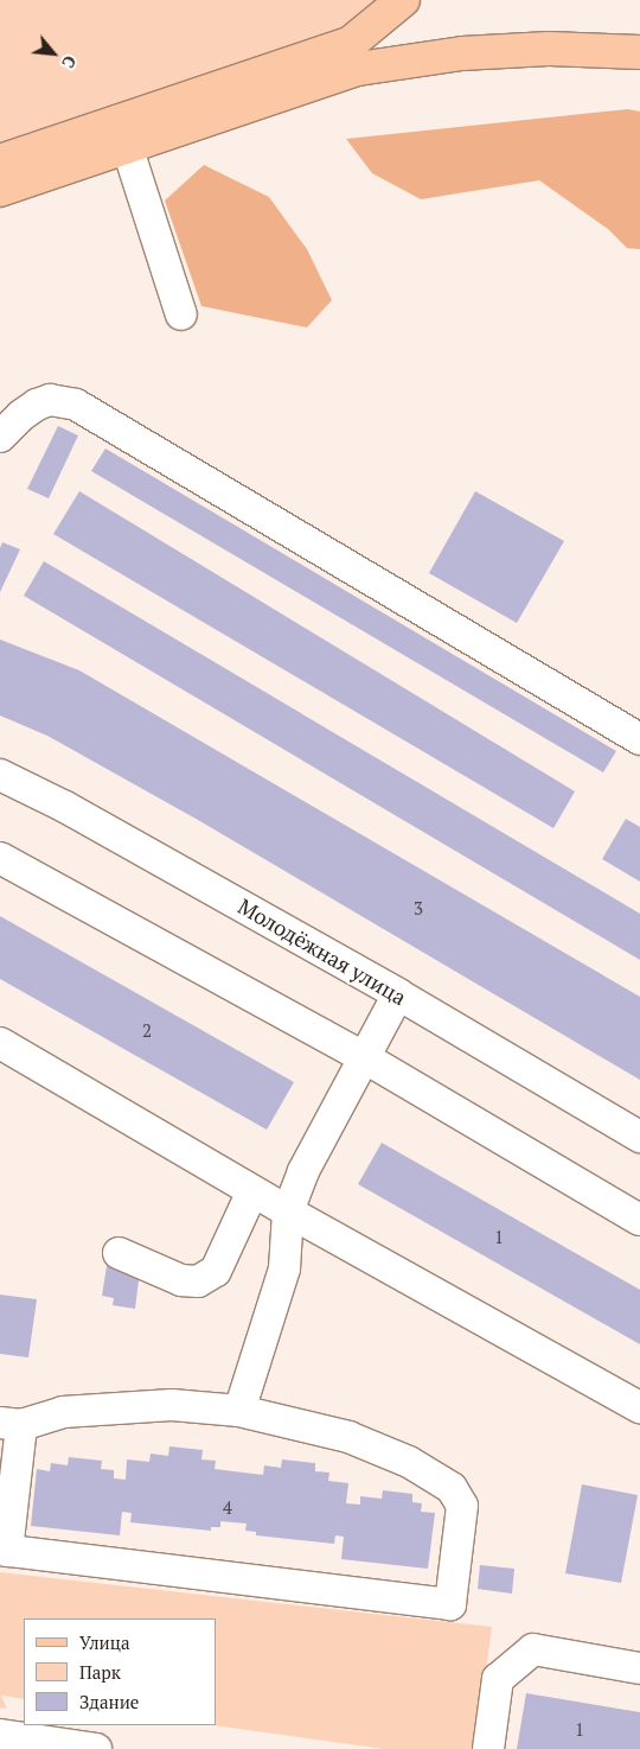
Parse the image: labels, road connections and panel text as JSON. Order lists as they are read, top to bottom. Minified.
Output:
{"streets":{"street":["Молодёжная улица"]},"house_numbers":["3","2","1","4","1"],"legend":["Улица","Парк","Здание"],"north":"bottom right"}
